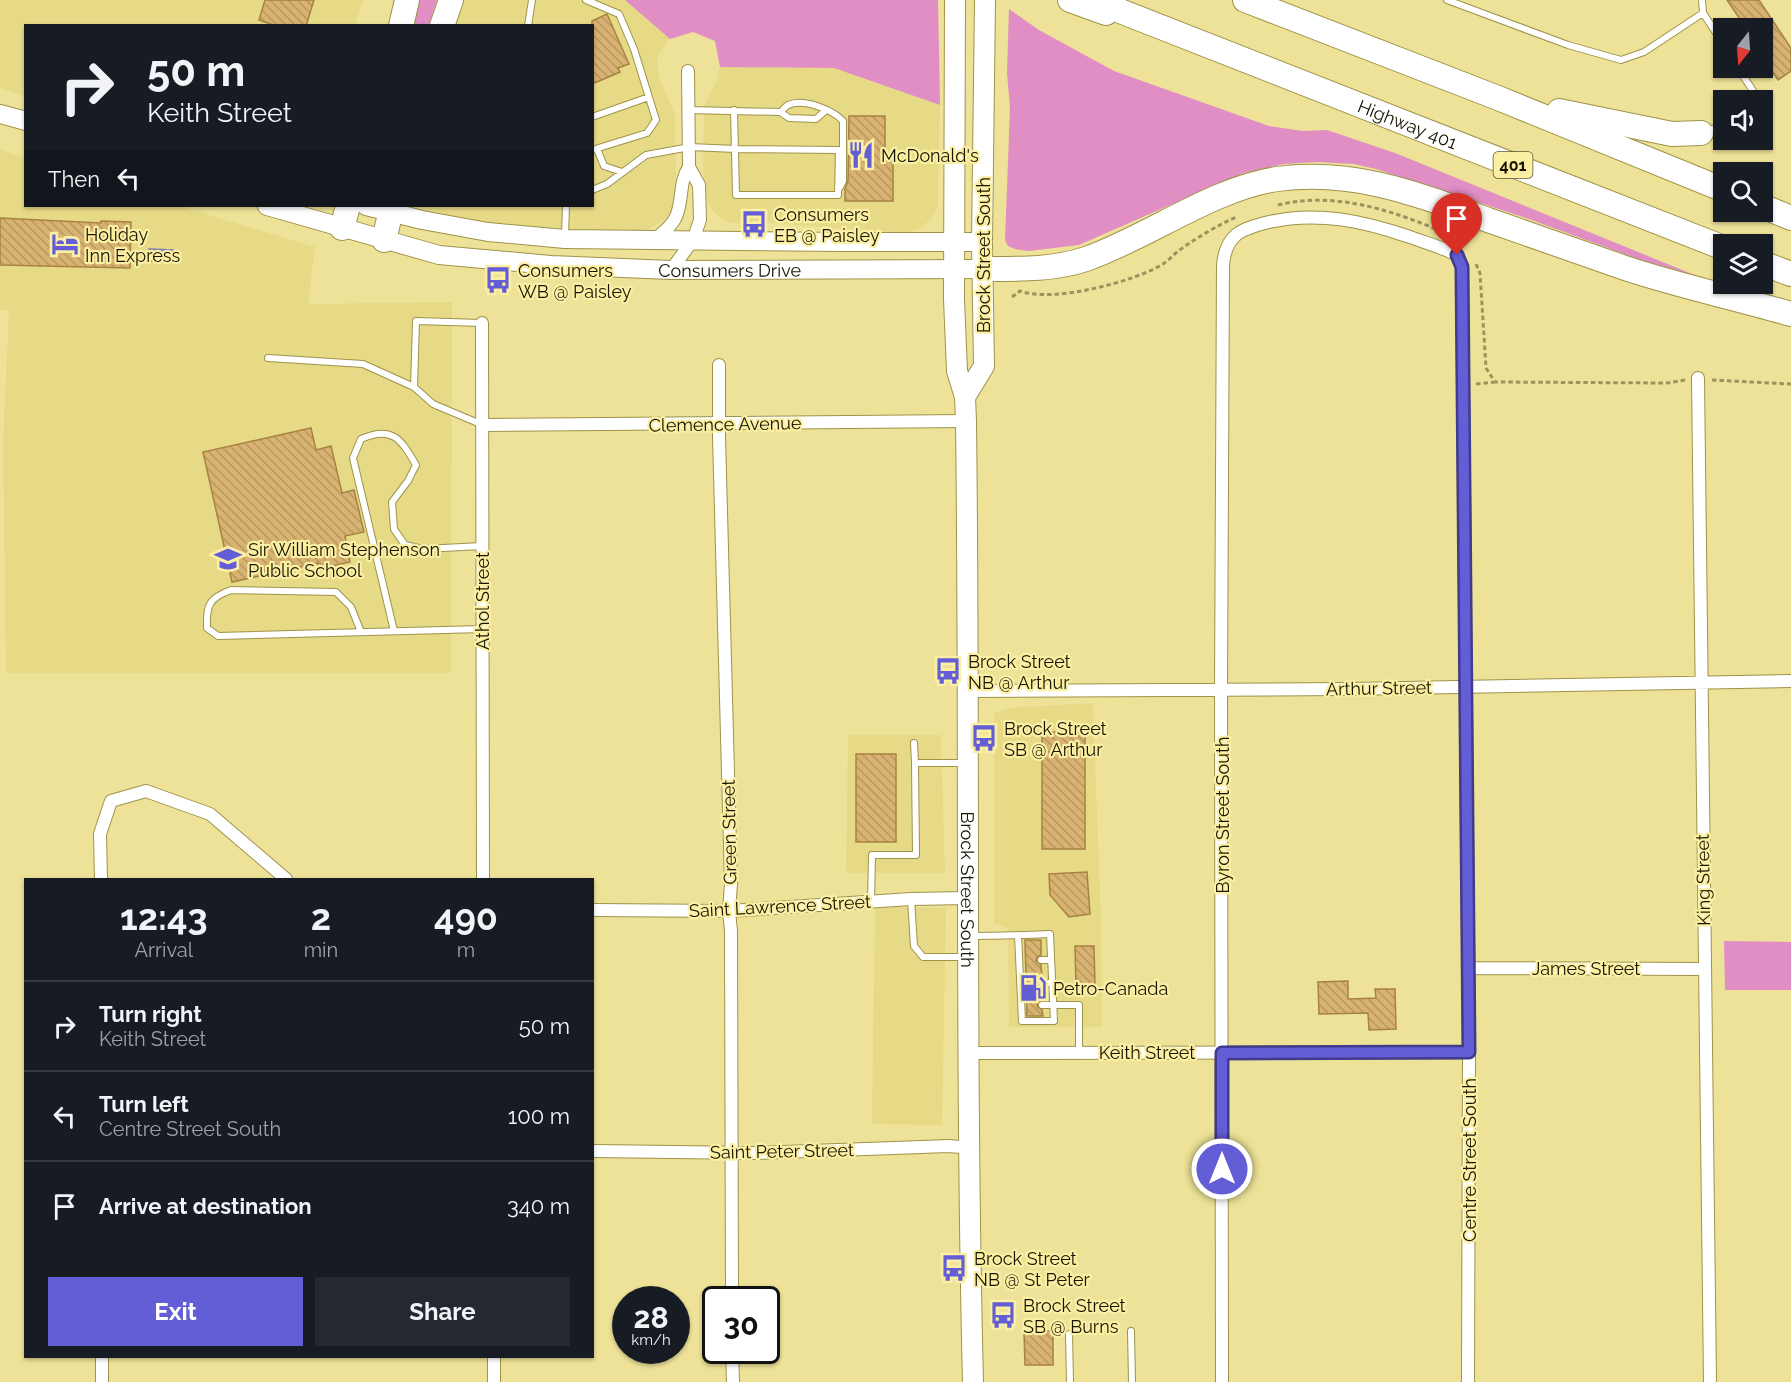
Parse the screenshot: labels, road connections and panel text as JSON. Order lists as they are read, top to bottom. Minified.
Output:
{"streets":{"highway":["Highway 401","401"],"main road":["Brock Street South","Consumers Drive"],"street":["Clemence Avenue","Athol Street","Arthur Street","Byron Street South","Green Street","King Street","Saint Lawrence Street","James Street","Keith Street","Saint Peter Street","Centre Street South"]},"crossings":[["Brock Street South","Consumers Drive"],["Brock Street South","Clemence Avenue"],["Brock Street South","Arthur Street"],["Brock Street South","Saint Lawrence Street"],["Brock Street South","Keith Street"],["Brock Street South","Saint Peter Street"],["Clemence Avenue","Athol Street"],["Clemence Avenue","Green Street"],["Arthur Street","Byron Street South"],["Arthur Street","King Street"],["Arthur Street","Centre Street South"],["Byron Street South","Keith Street"],["Byron Street South","Centre Street South"],["Green Street","Saint Lawrence Street"],["Green Street","Saint Peter Street"],["King Street","James Street"],["James Street","Centre Street South"],["Keith Street","Centre Street South"]],"places":{"restaurant":["McDonald's"],"bus stop":["Consumers EB @ Paisley","Consumers WB @ Paisley","Brock Street NB @ Arthur","Brock Street SB @ Arthur","Brock Street NB @ St Peter","Brock Street SB @ Burns"],"hotel":["Holiday Inn Express"],"school or university":["Sir William Stephenson Public School"],"fuel station":["Petro-Canada"]},"north":"bottom","page":{"turn":["50 m","Keith Street"],"then":"Then","eta":["12:43","Arrival","2","min","490","m"],"list":[{"name":"Turn right","note":"Keith Street","value":"50 m"},{"name":"Turn left","note":"Centre Street South","value":"100 m"},{"name":"Arrive at destination","value":"340 m"}],"buttons":["Exit","Share"],"speed":"28 km/h","limit":"30"}}
